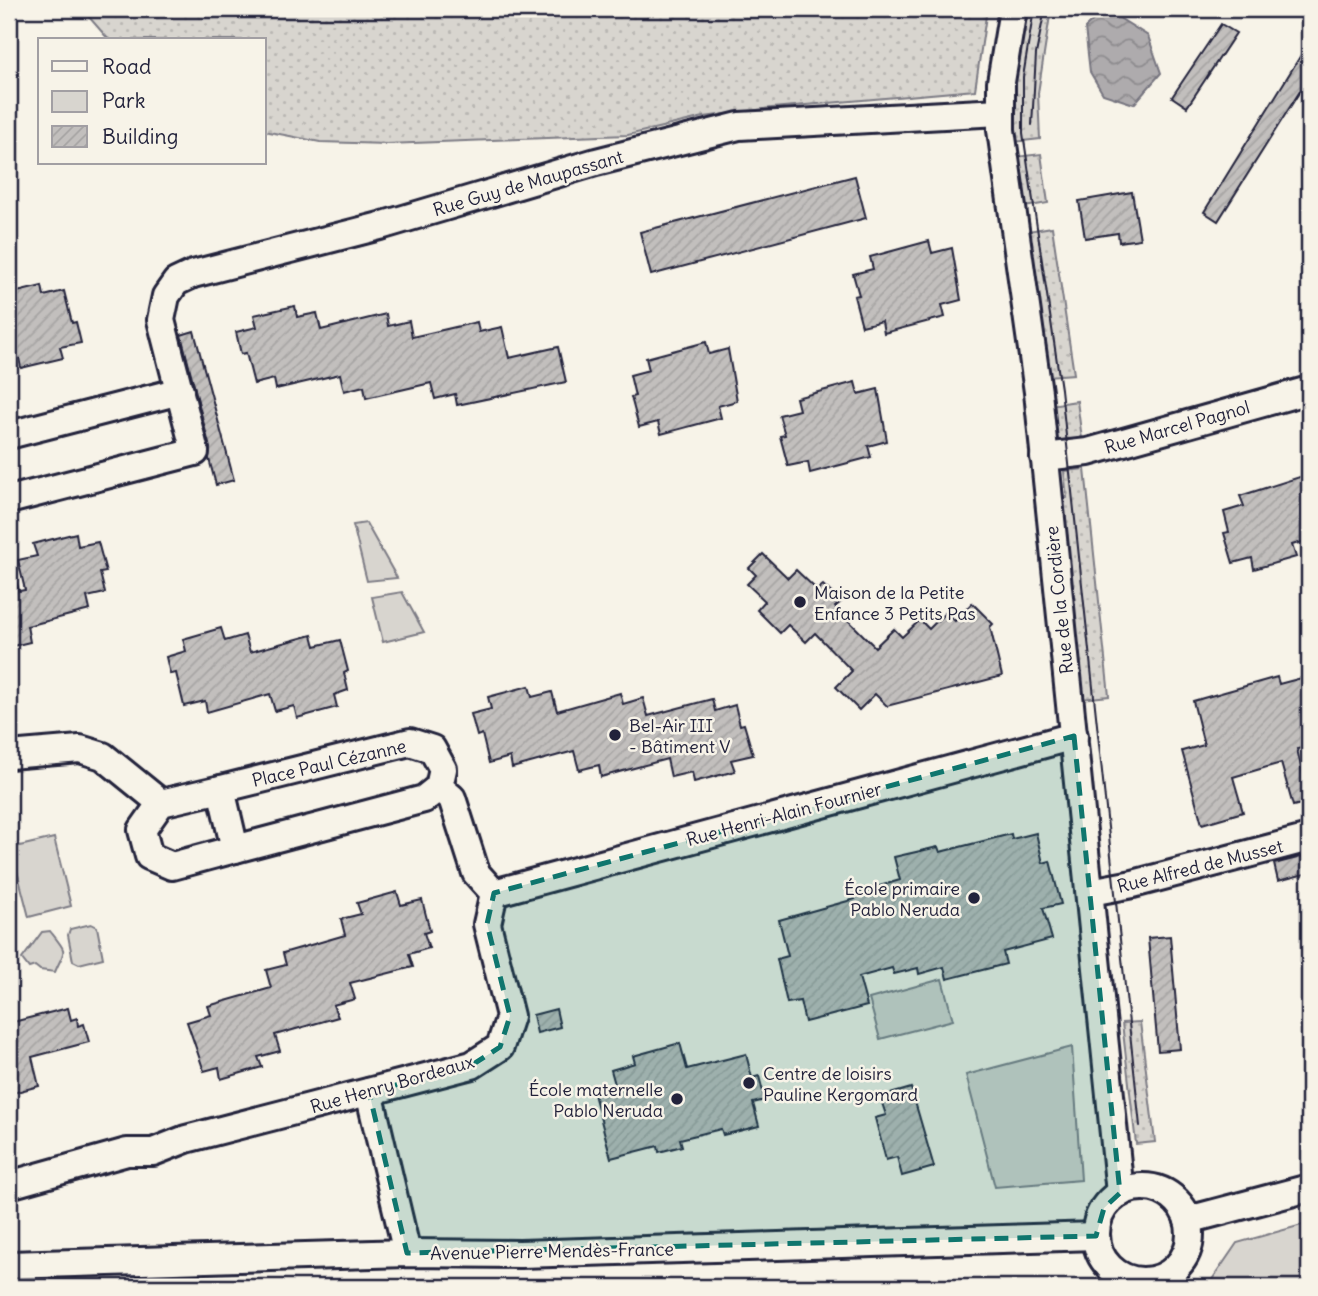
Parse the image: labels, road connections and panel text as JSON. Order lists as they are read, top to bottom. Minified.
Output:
{"streets":{"street":["Rue Guy de Maupassant","Rue Marcel Pagnol","Rue de la Cordière","Place Paul Cézanne","Rue Henri-Alain Fournier","Rue Alfred de Musset","Rue Henry Bordeaux","Avenue Pierre Mendès-France"]},"crossings":[["Rue Guy de Maupassant","Rue de la Cordière"],["Rue Marcel Pagnol","Rue de la Cordière"],["Rue de la Cordière","Rue Henri-Alain Fournier"],["Rue de la Cordière","Rue Alfred de Musset"],["Rue de la Cordière","Avenue Pierre Mendès-France"],["Rue Henri-Alain Fournier","Rue Henry Bordeaux"]],"places":["Maison de la Petite Enfance 3 Petits Pas","Bel-Air III - Bâtiment V","École primaire Pablo Neruda","Centre de loisirs Pauline Kergomard","École maternelle Pablo Neruda"],"legend":["Road","Park","Building"]}
